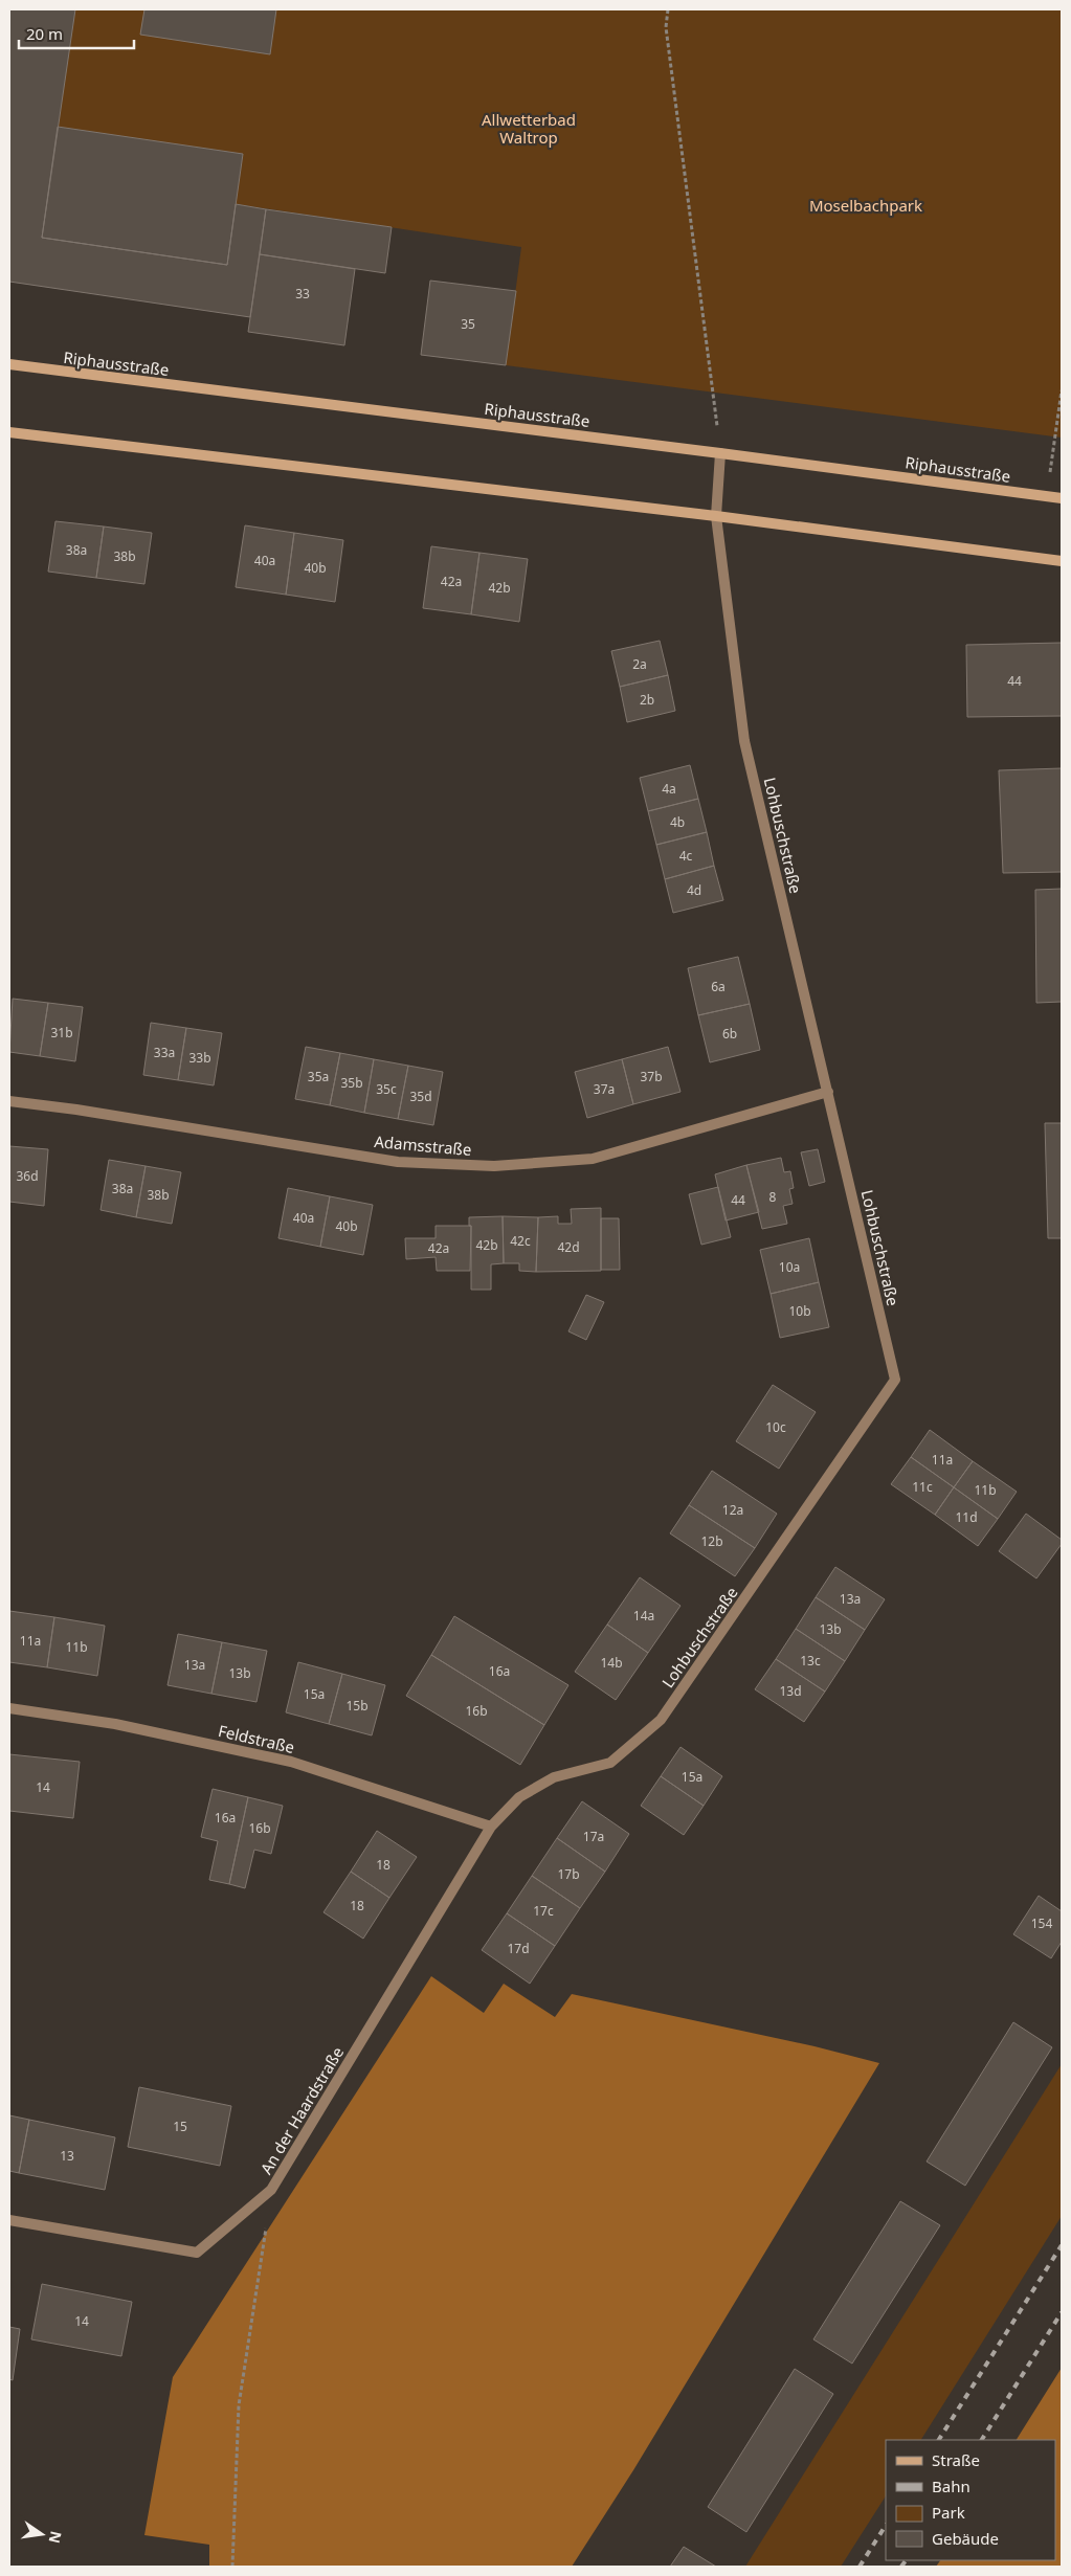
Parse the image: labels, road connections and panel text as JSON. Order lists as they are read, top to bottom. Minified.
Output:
{"streets":{"street":["Riphausstraße","Lohbuschstraße","Adamsstraße","Feldstraße","An der Haardstraße"]},"crossings":[["Riphausstraße","Lohbuschstraße"],["Lohbuschstraße","Adamsstraße"],["Lohbuschstraße","Feldstraße"],["Lohbuschstraße","An der Haardstraße"],["Feldstraße","An der Haardstraße"]],"parks":["Allwetterbad Waltrop","Moselbachpark"],"house_numbers":["33","35","38a","38b","40a","40b","42a","42b","2a","44","2b","4a","4b","4c","4d","6a","31b","6b","33a","33b","35a","37b","35b","35c","37a","35d","36d","38a","38b","8","44","40a","40b","42c","42b","42d","42a","10a","10b","10c","11a","11c","11b","12a","11d","12b","13a","14a","13b","11a","11b","13c","14b","13a","16a","13b","13d","15a","15b","16b","15a","14","16a","16b","17a","18","17b","18","17c","154","17d","15","13","14"],"legend":["Straße","Bahn","Park","Gebäude"],"scale_bar":"20 m","north":"right"}
